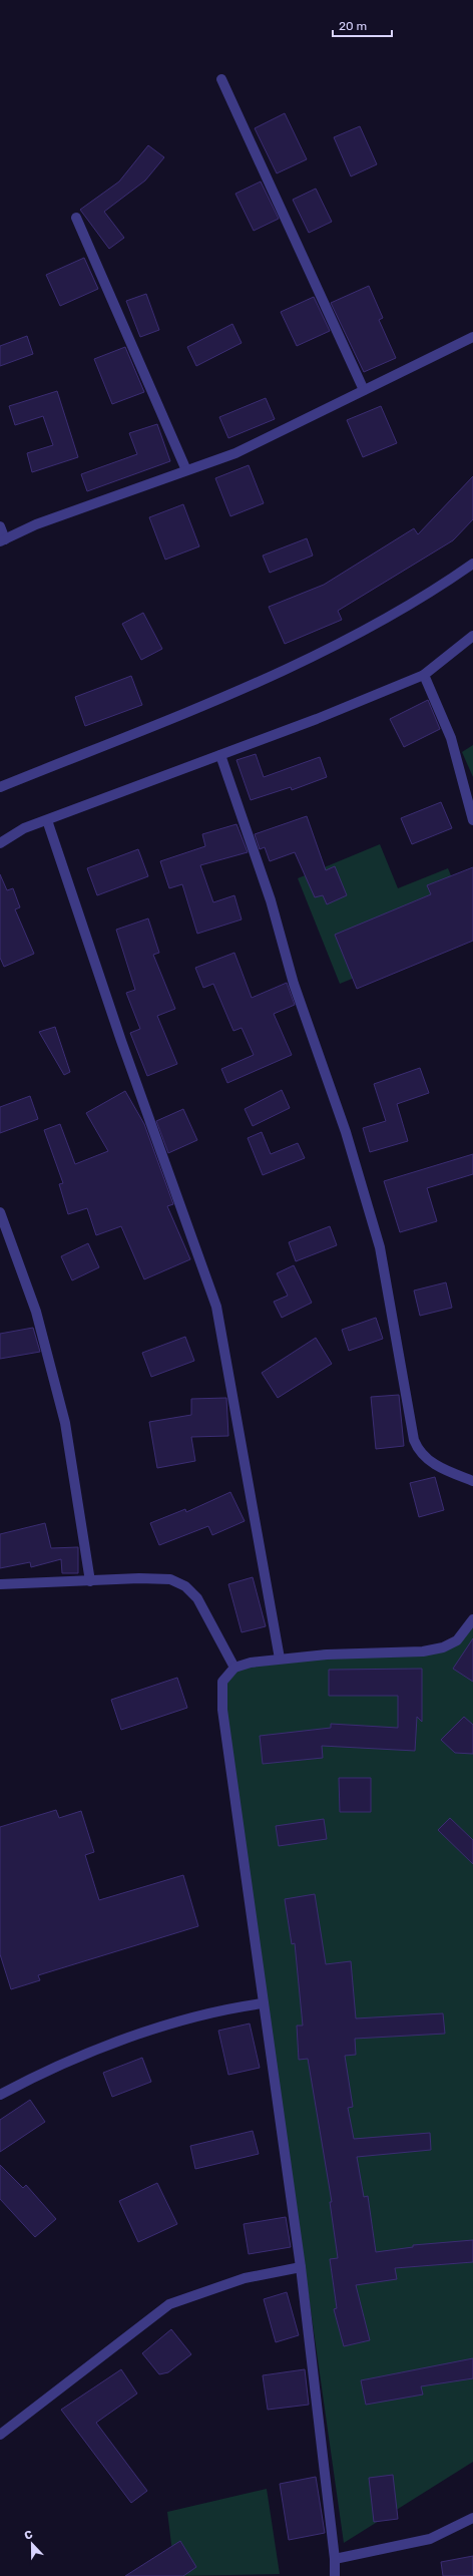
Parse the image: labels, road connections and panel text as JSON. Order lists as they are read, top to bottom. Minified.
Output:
{"scale_bar":"20 m","north":"top"}
